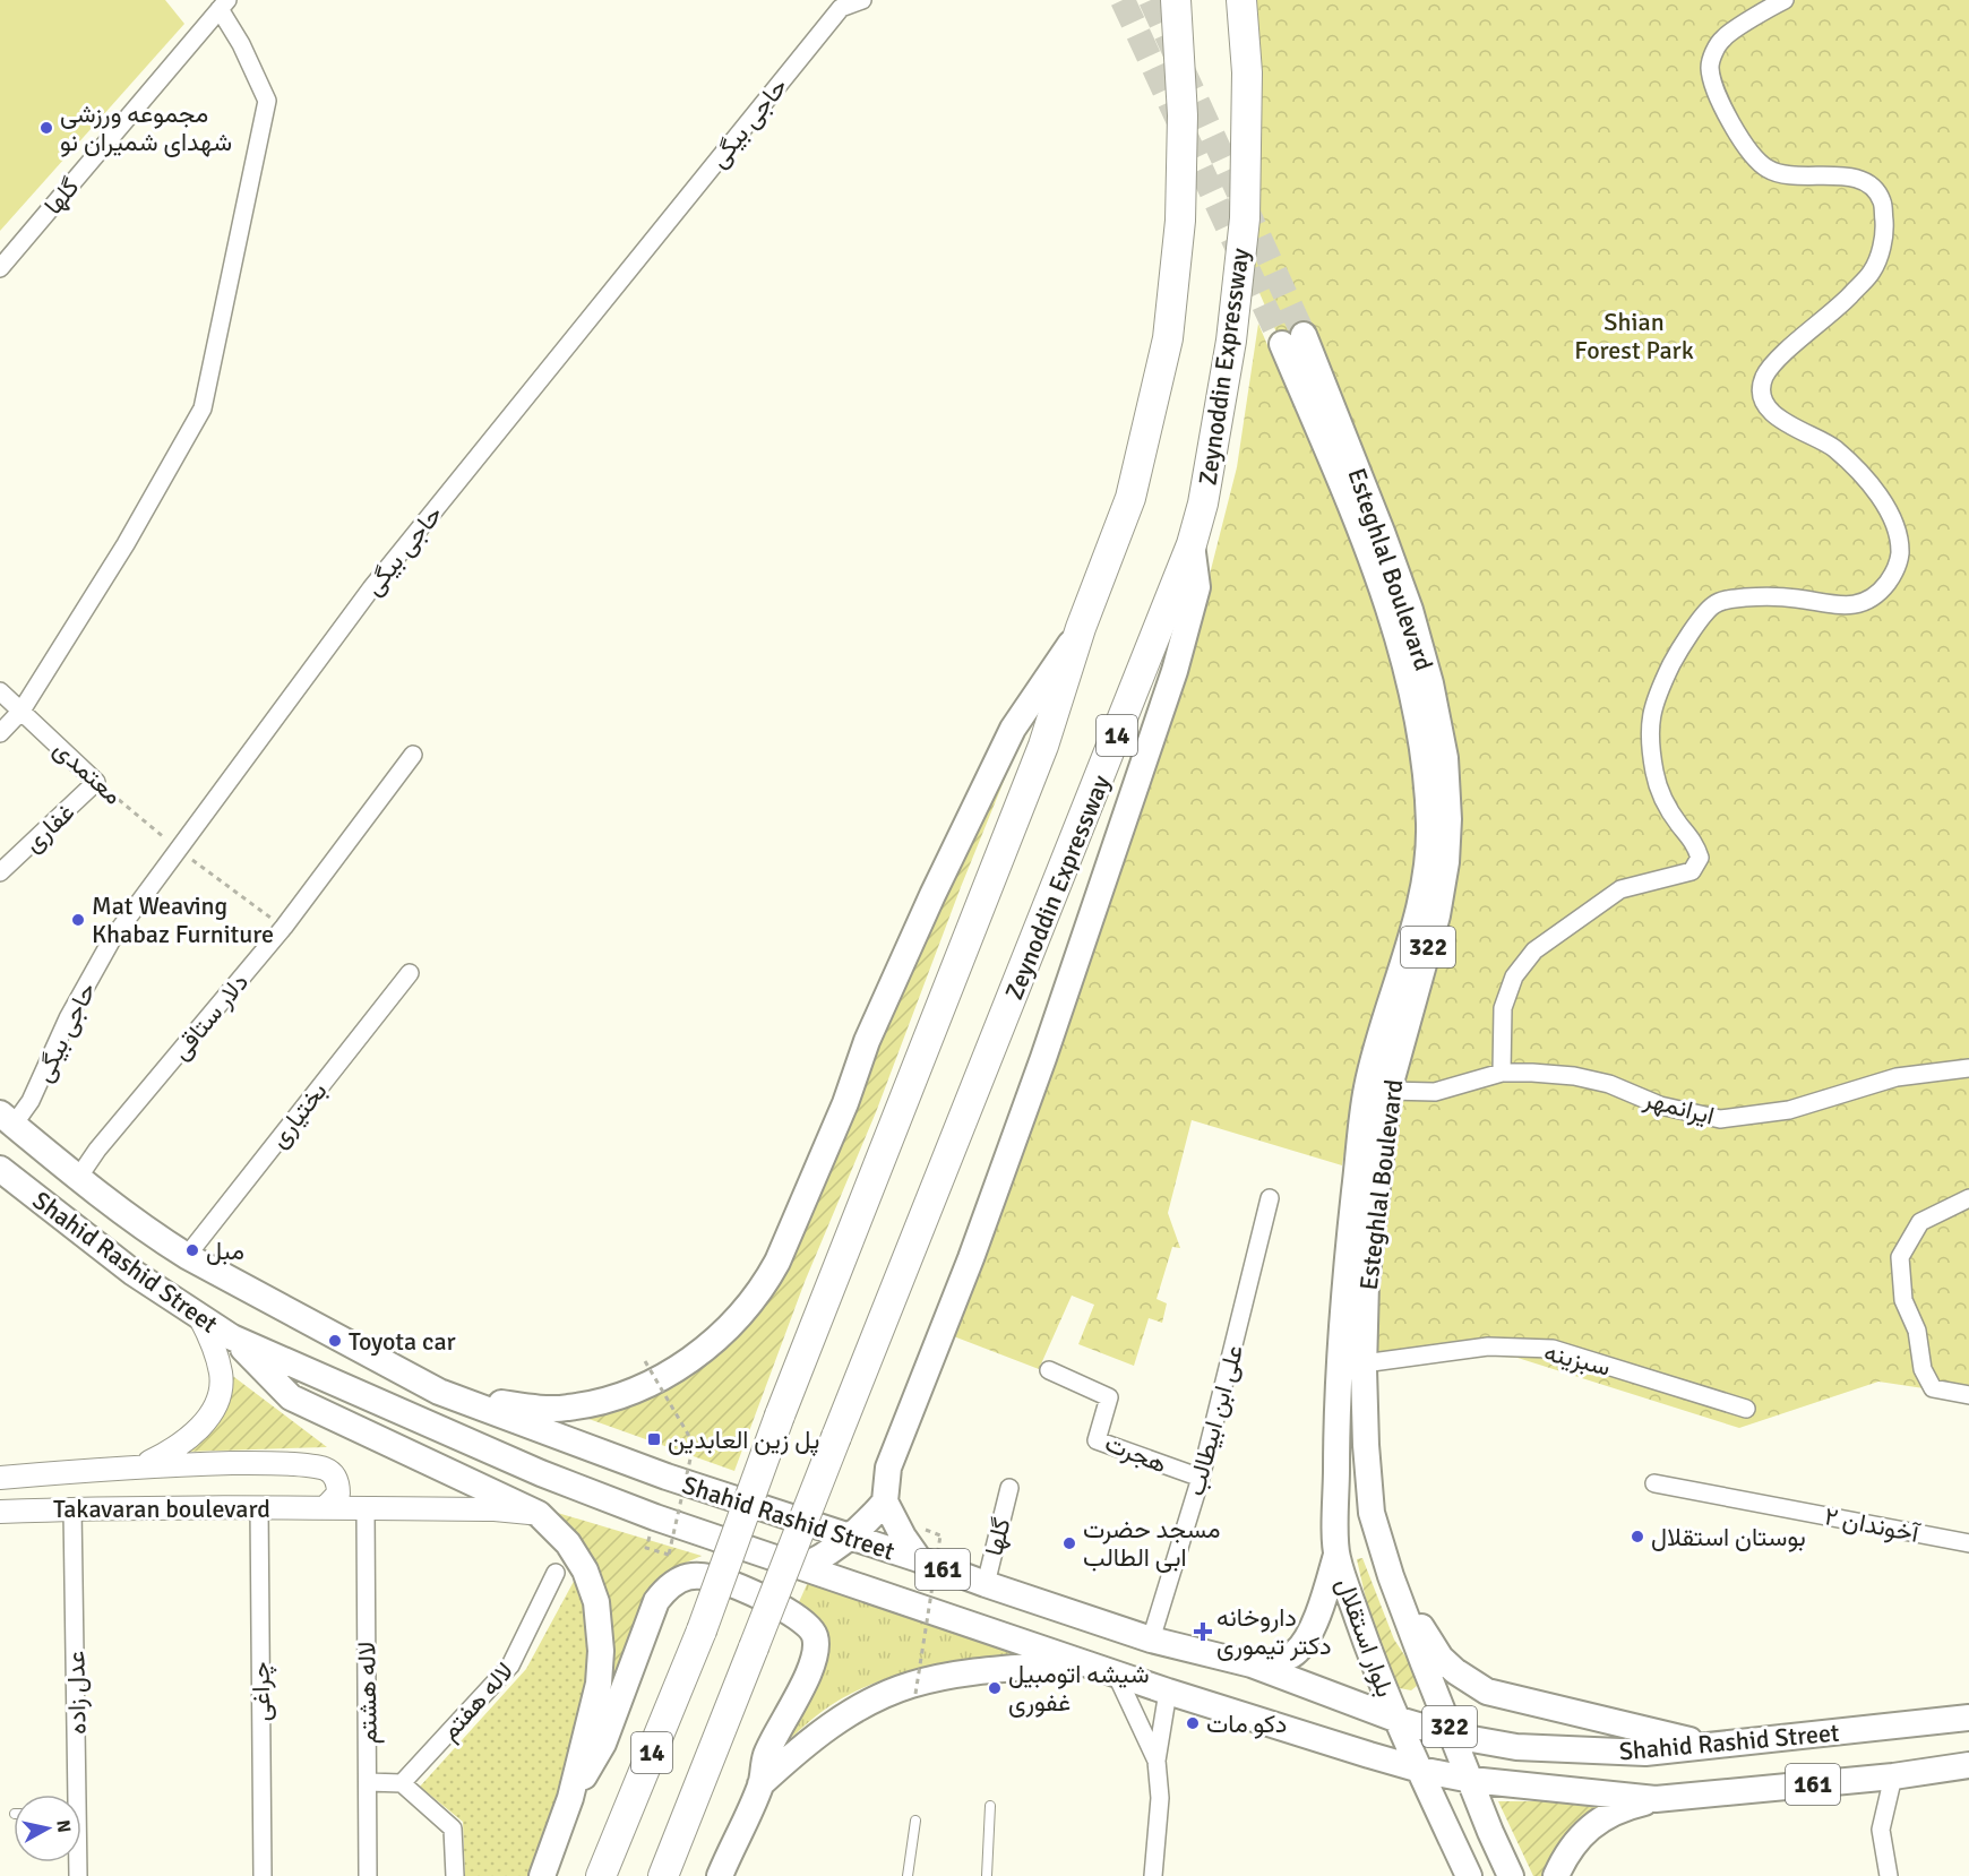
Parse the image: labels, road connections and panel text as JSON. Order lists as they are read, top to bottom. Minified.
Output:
{"streets":{"highway":["Zeynoddin Expressway","14"],"main road":["Esteghlal Boulevard","322","Shahid Rashid Street","Takavaran boulevard","161","بلوار استقلال"],"street":["حاجی بیگی","گلها","معتمدی","غفاری","دلار ستاقی","ایرانمهر","بختیاری","سبزینه","علی ابن ابیطالب","هجرت","آخوندان ۲","چراغی","عدل زاده","لاله هشتم","لاله هفتم"]},"crossings":[["حاجی بیگی","معتمدی"],["حاجی بیگی","Shahid Rashid Street"],["گلها","Shahid Rashid Street"],["Esteghlal Boulevard","ایرانمهر"],["Esteghlal Boulevard","Shahid Rashid Street"],["Esteghlal Boulevard","سبزینه"],["Esteghlal Boulevard","بلوار استقلال"],["معتمدی","غفاری"],["322","Shahid Rashid Street"],["322","بلوار استقلال"],["دلار ستاقی","Shahid Rashid Street"],["بختیاری","Shahid Rashid Street"],["Shahid Rashid Street","علی ابن ابیطالب"],["Shahid Rashid Street","بلوار استقلال"],["علی ابن ابیطالب","هجرت"],["Takavaran boulevard","چراغی"],["Takavaran boulevard","عدل زاده"],["Takavaran boulevard","لاله هشتم"]],"parks":["Shian Forest Park"],"places":{"other":["مجموعه ورزشی شهدای شمیران نو","Mat Weaving Khabaz Furniture","مبل","Toyota car","بوستان استقلال","مسجد حضرت ابی الطالب","شیشه اتومبیل غفوری","دکو مات"],"transit":["پل زین العابدین"],"health":["داروخانه دکتر تیموری"]},"north":"right"}
